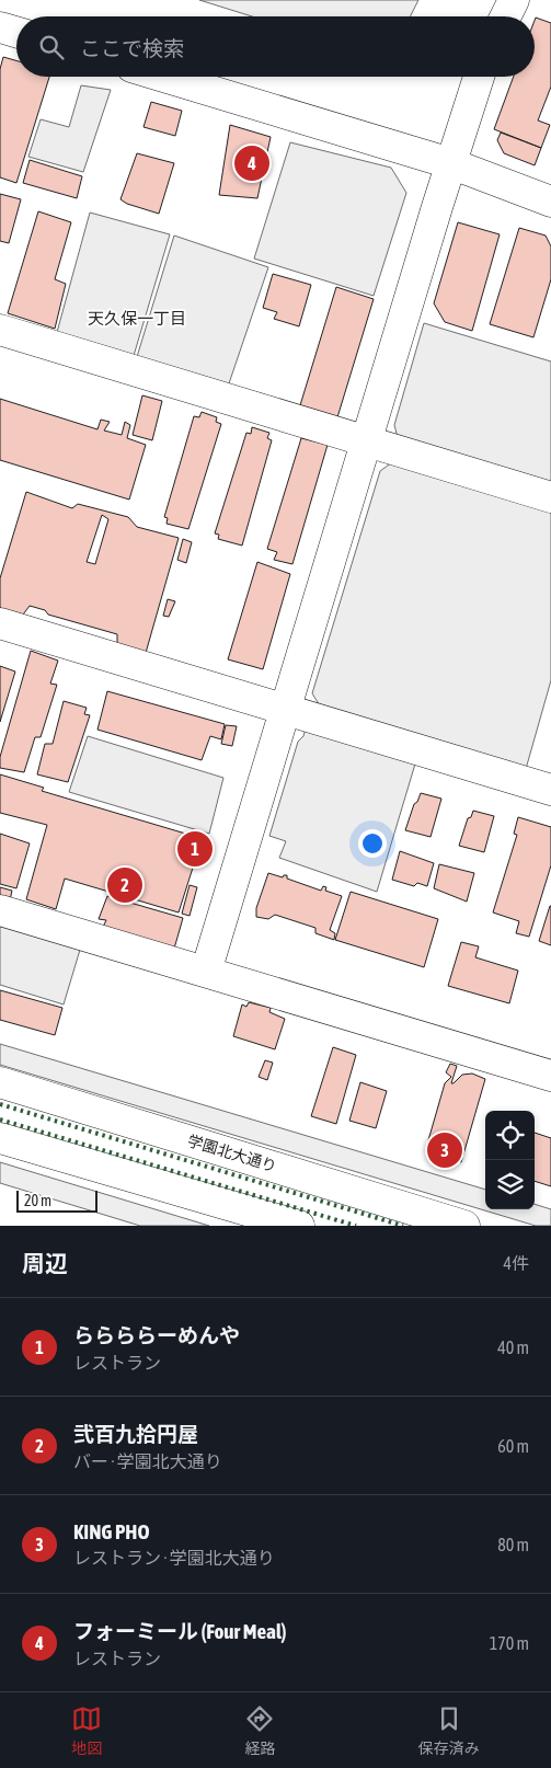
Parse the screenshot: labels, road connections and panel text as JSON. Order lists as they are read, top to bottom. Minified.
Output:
{"streets":{"street":["学園北大通り"]},"districts":["天久保一丁目"],"scale_bar":"20 m","page":{"search":"ここで検索","pins":["4","1","2","3"],"scale":"20 m","heading":["周辺","4件"],"list":[{"mark":"1","name":"ららららーめんや","note":"レストラン","value":"40 m"},{"mark":"2","name":"弐百九拾円屋","note":"バー · 学園北大通り","value":"60 m"},{"mark":"3","name":"KING PHO","note":"レストラン · 学園北大通り","value":"80 m"},{"mark":"4","name":"フォーミール (Four Meal)","note":"レストラン","value":"170 m"}],"nav":["地図","経路","保存済み"]}}
